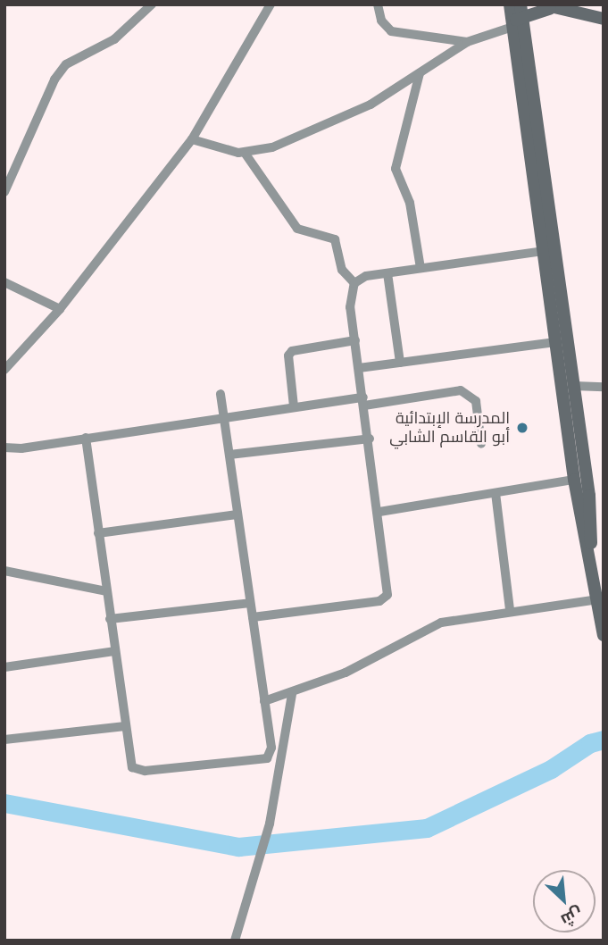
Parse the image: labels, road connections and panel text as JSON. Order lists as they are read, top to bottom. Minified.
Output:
{"places":["المدرسة الإبتدائية أبو القاسم الشابي"],"north":"bottom right"}
